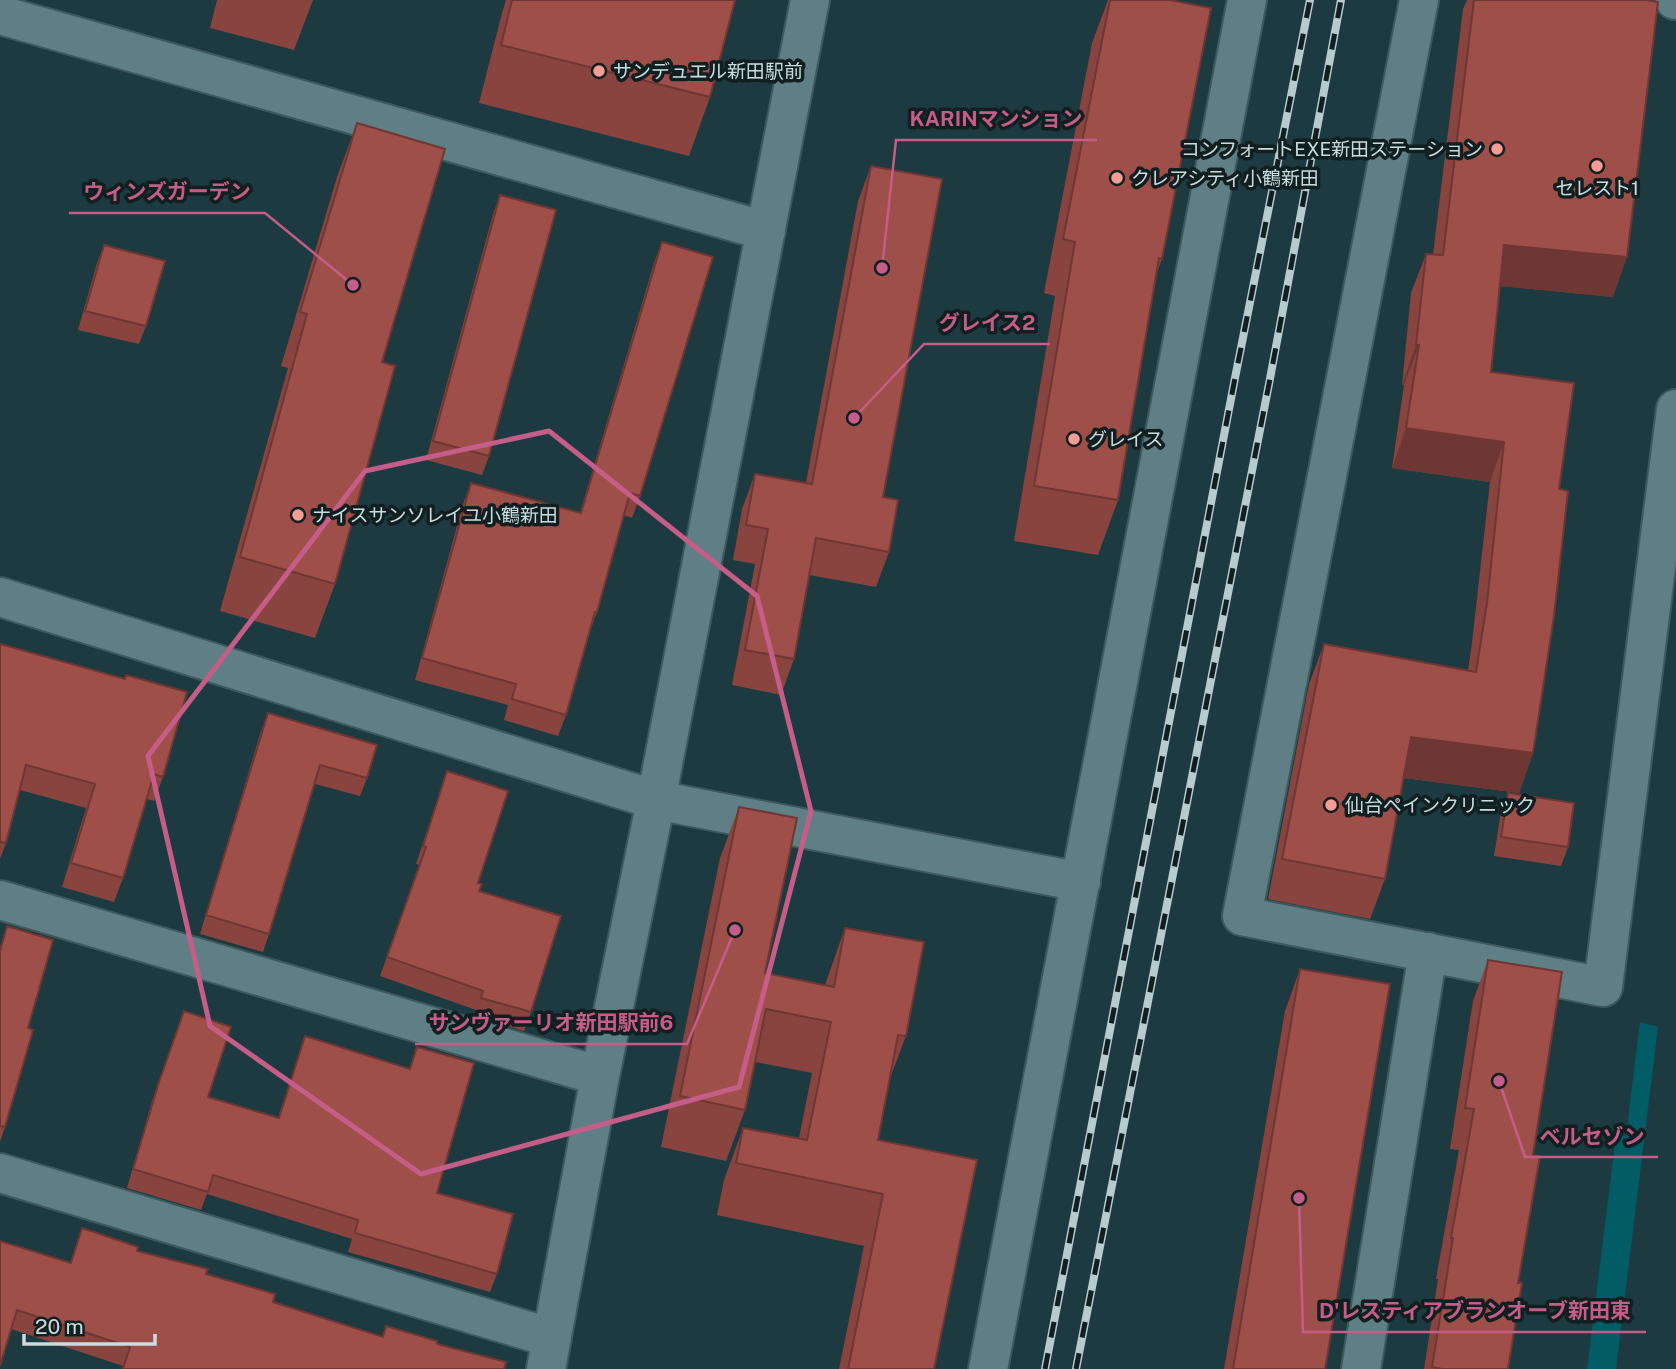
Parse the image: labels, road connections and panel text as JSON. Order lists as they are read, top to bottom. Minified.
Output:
{"places":["サンデュエル新田駅前","コンフォートEXE新田ステーション","セレスト1","クレアシティ小鶴新田","KARINマンション","ウィンズガーデン","グレイス2","グレイス","ナイスサンソレイユ小鶴新田","仙台ペインクリニック","サンヴァーリオ新田駅前6","ベルセゾン","D'レスティアブランオーブ新田東"],"scale_bar":"20 m"}
